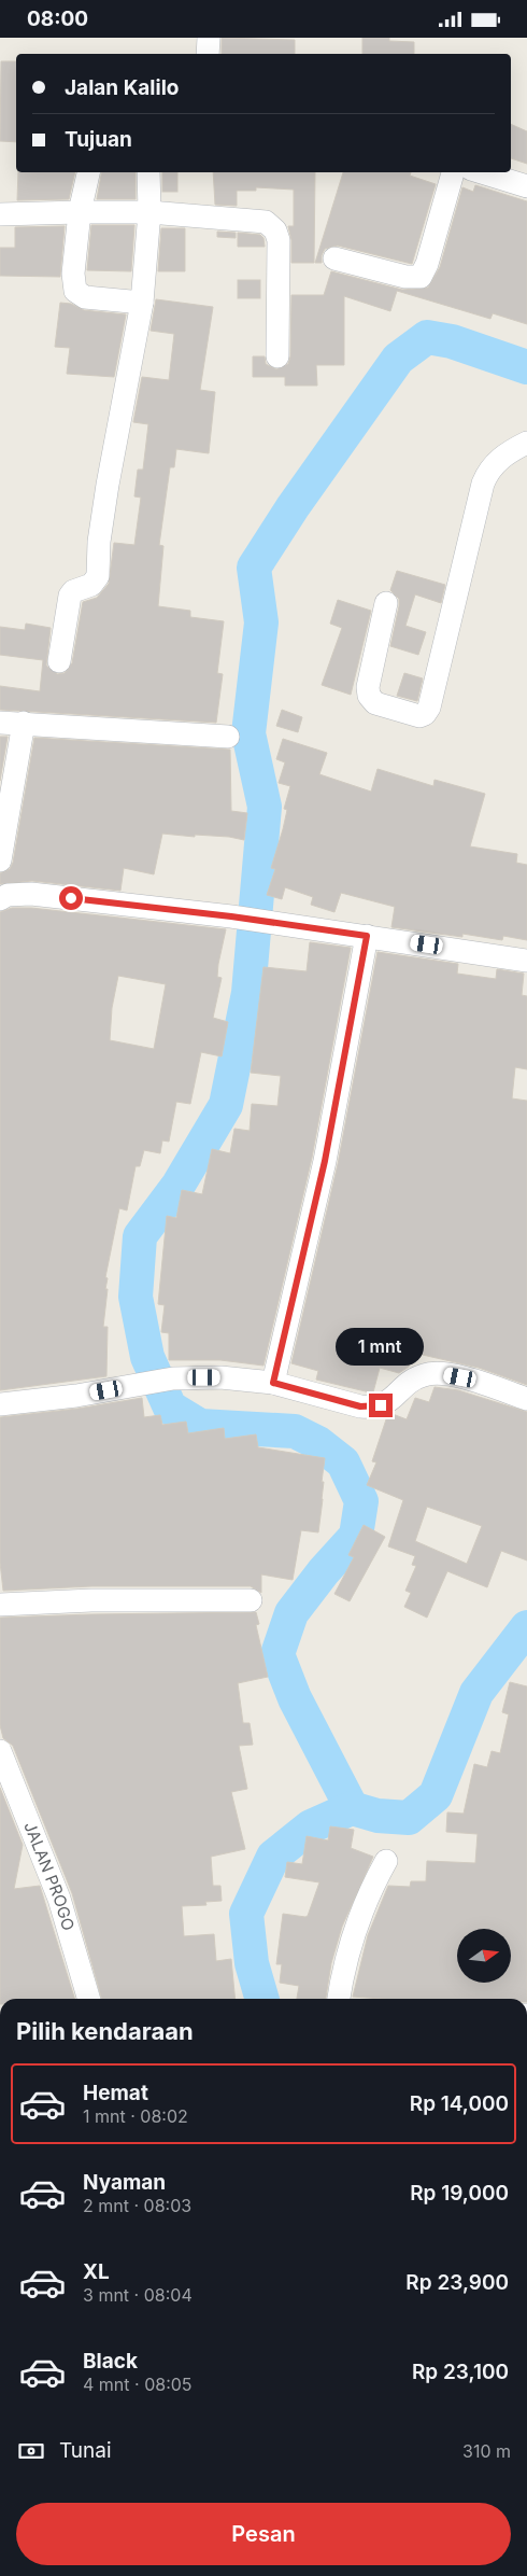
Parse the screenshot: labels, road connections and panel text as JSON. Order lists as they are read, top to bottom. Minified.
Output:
{"streets":{"street":["JALAN PROGO"]},"north":"right","page":{"status":"08:00","banner":["Jalan Kalilo","Tujuan"],"bubble":"1 mnt","heading":"Pilih kendaraan","list":[{"name":"Hemat","note":"1 mnt · 08:02","value":"Rp 14,000"},{"name":"Nyaman","note":"2 mnt · 08:03","value":"Rp 19,000"},{"name":"XL","note":"3 mnt · 08:04","value":"Rp 23,900"},{"name":"Black","note":"4 mnt · 08:05","value":"Rp 23,100"}],"pay":["Tunai","310 m"],"buttons":"Pesan"}}
